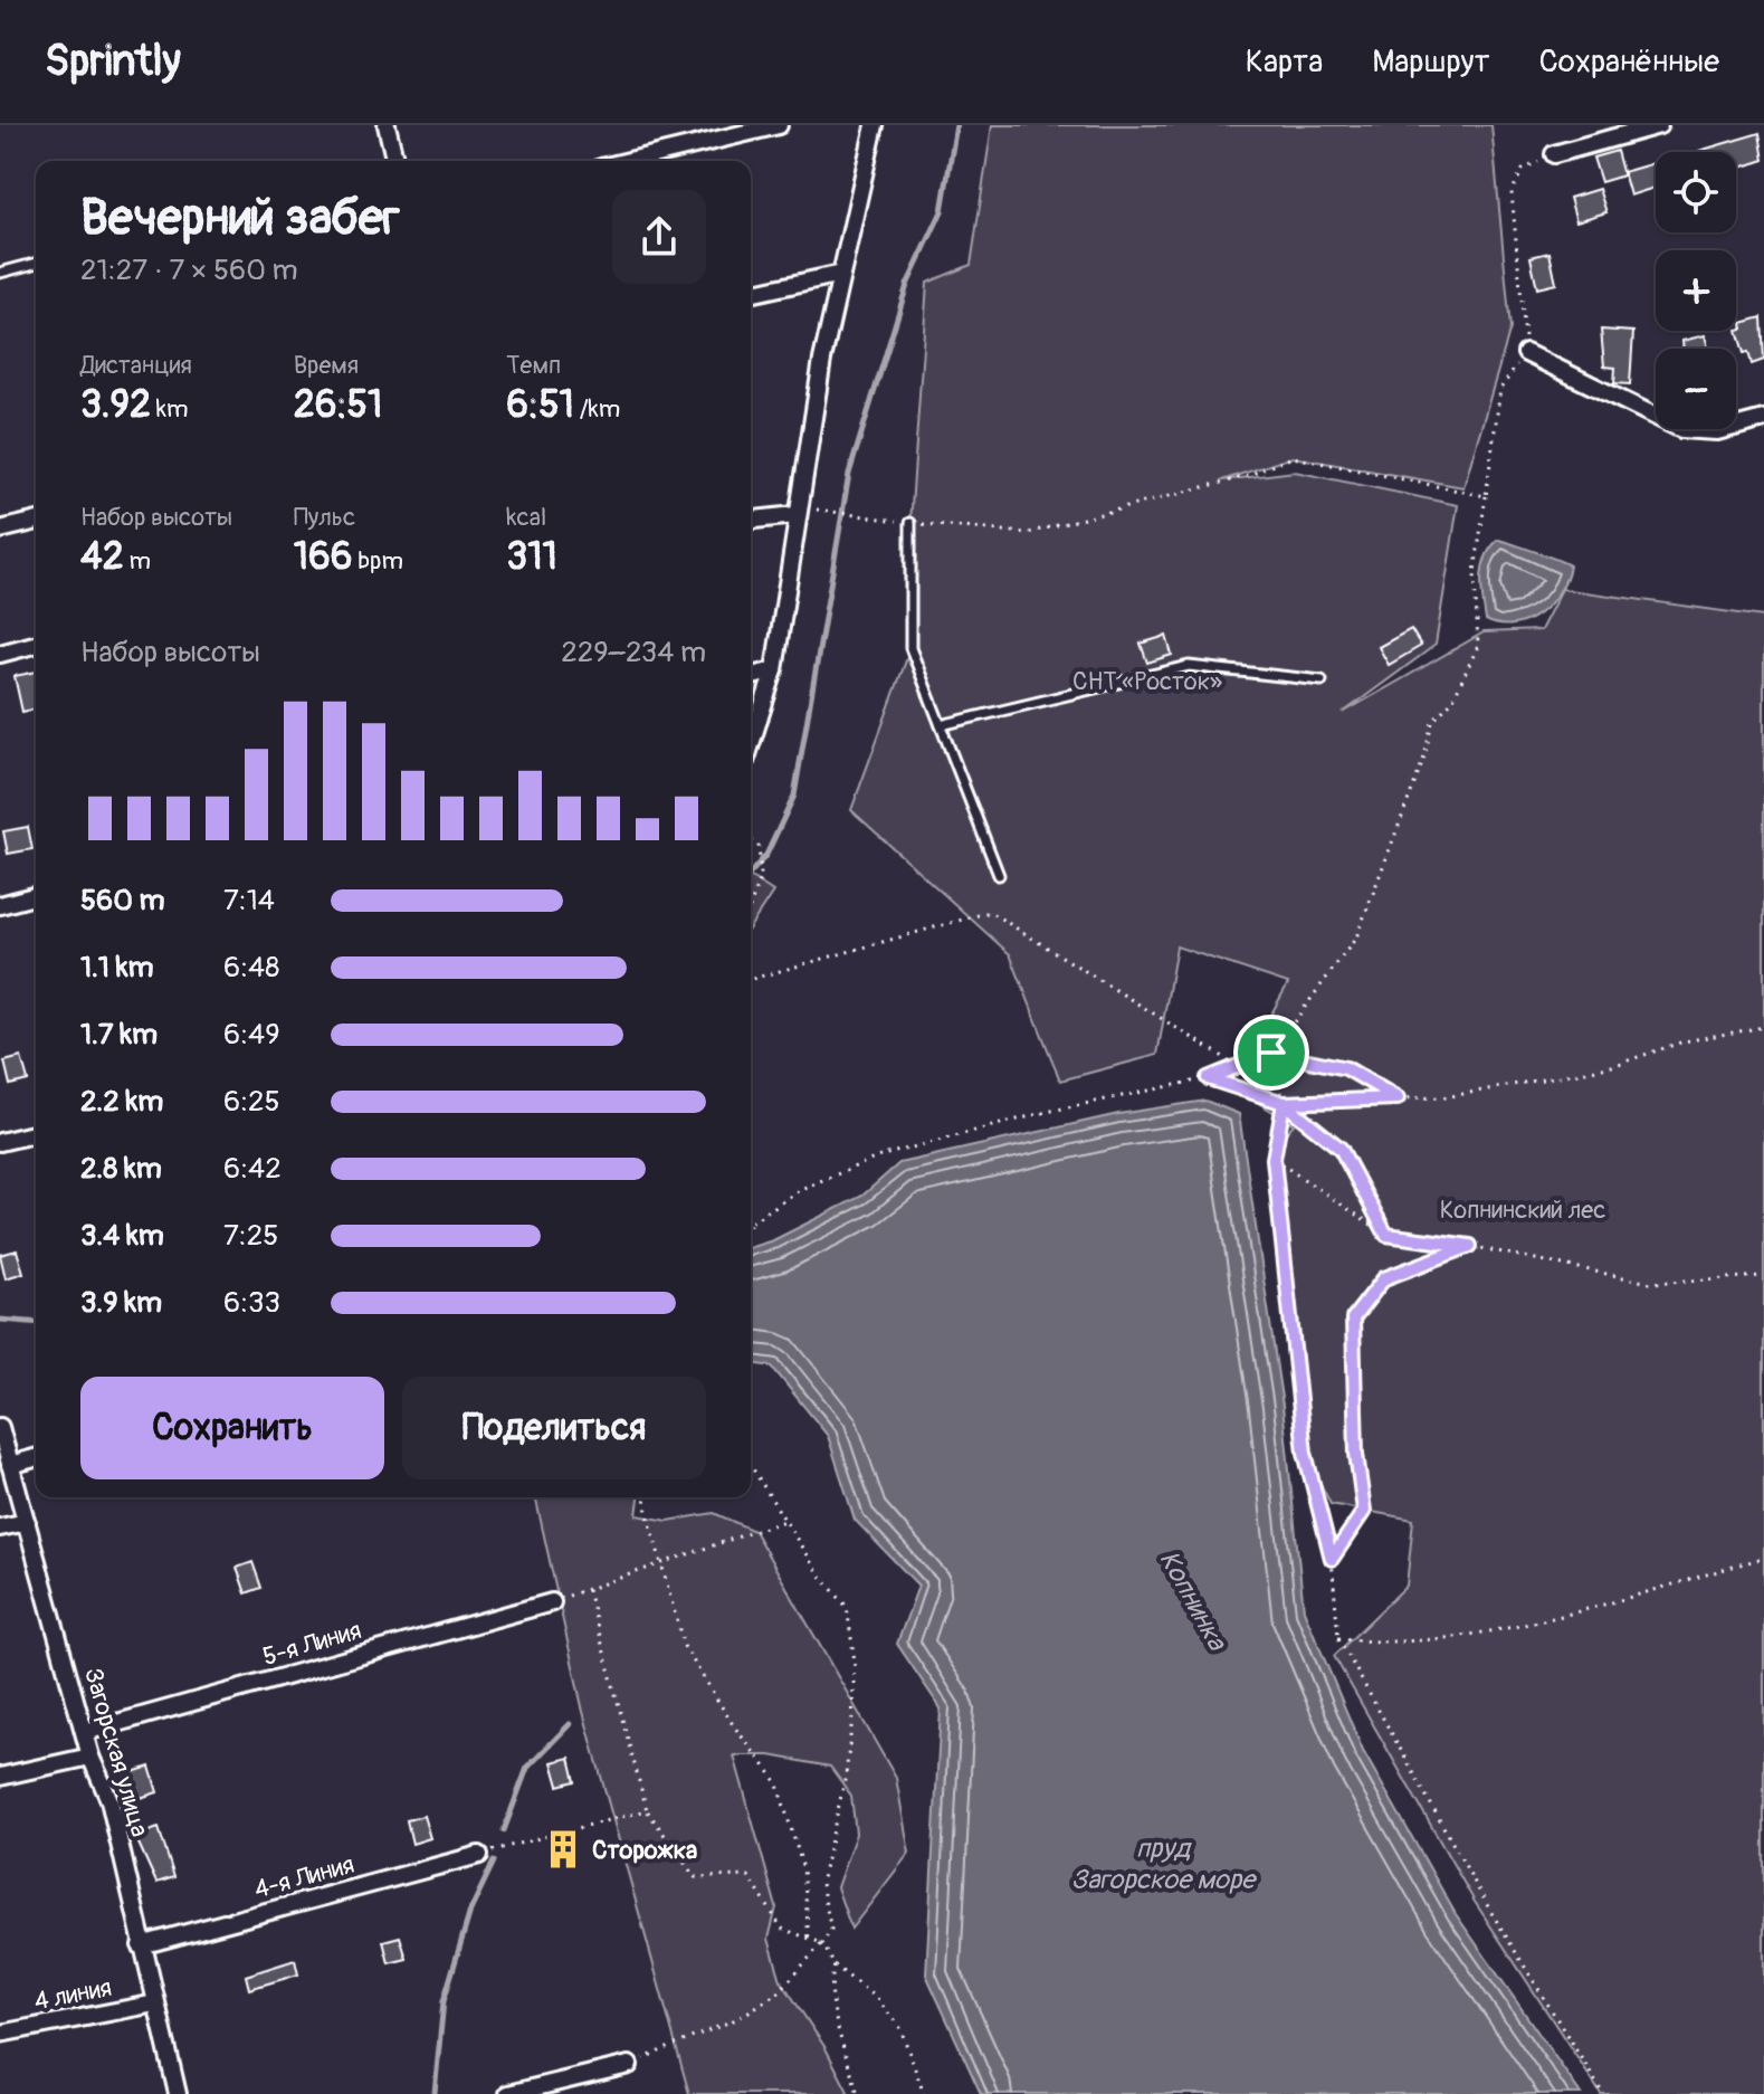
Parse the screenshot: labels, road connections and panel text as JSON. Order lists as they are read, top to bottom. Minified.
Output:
{"streets":{"street":["5-я Линия","Загорская улица","4-я Линия","4 линия"]},"crossings":[["5-я Линия","Загорская улица"],["Загорская улица","4-я Линия"],["Загорская улица","4 линия"]],"water":["Копнинка","пруд Загорское море"],"parks":["СНТ «Росток»","Копнинский лес"],"places":{"building":["Сторожка"]},"page":{"header":"Sprintly","nav":["Карта","Маршрут","Сохранённые"],"map_buttons":["+","−"],"heading":["Вечерний забег","21:27 · 7 × 560 m"],"stats":[["Дистанция","3.92 km"],["Время","26:51"],["Темп","6:51 /km"],["Набор высоты","42 m"],["Пульс","166 bpm"],["kcal","311"]],"chart":["Набор высоты","229–234 m"],"list":[{"name":"560 m","note":"7:14"},{"name":"1.1 km","note":"6:48"},{"name":"1.7 km","note":"6:49"},{"name":"2.2 km","note":"6:25"},{"name":"2.8 km","note":"6:42"},{"name":"3.4 km","note":"7:25"},{"name":"3.9 km","note":"6:33"}],"buttons":["Сохранить","Поделиться"]}}
